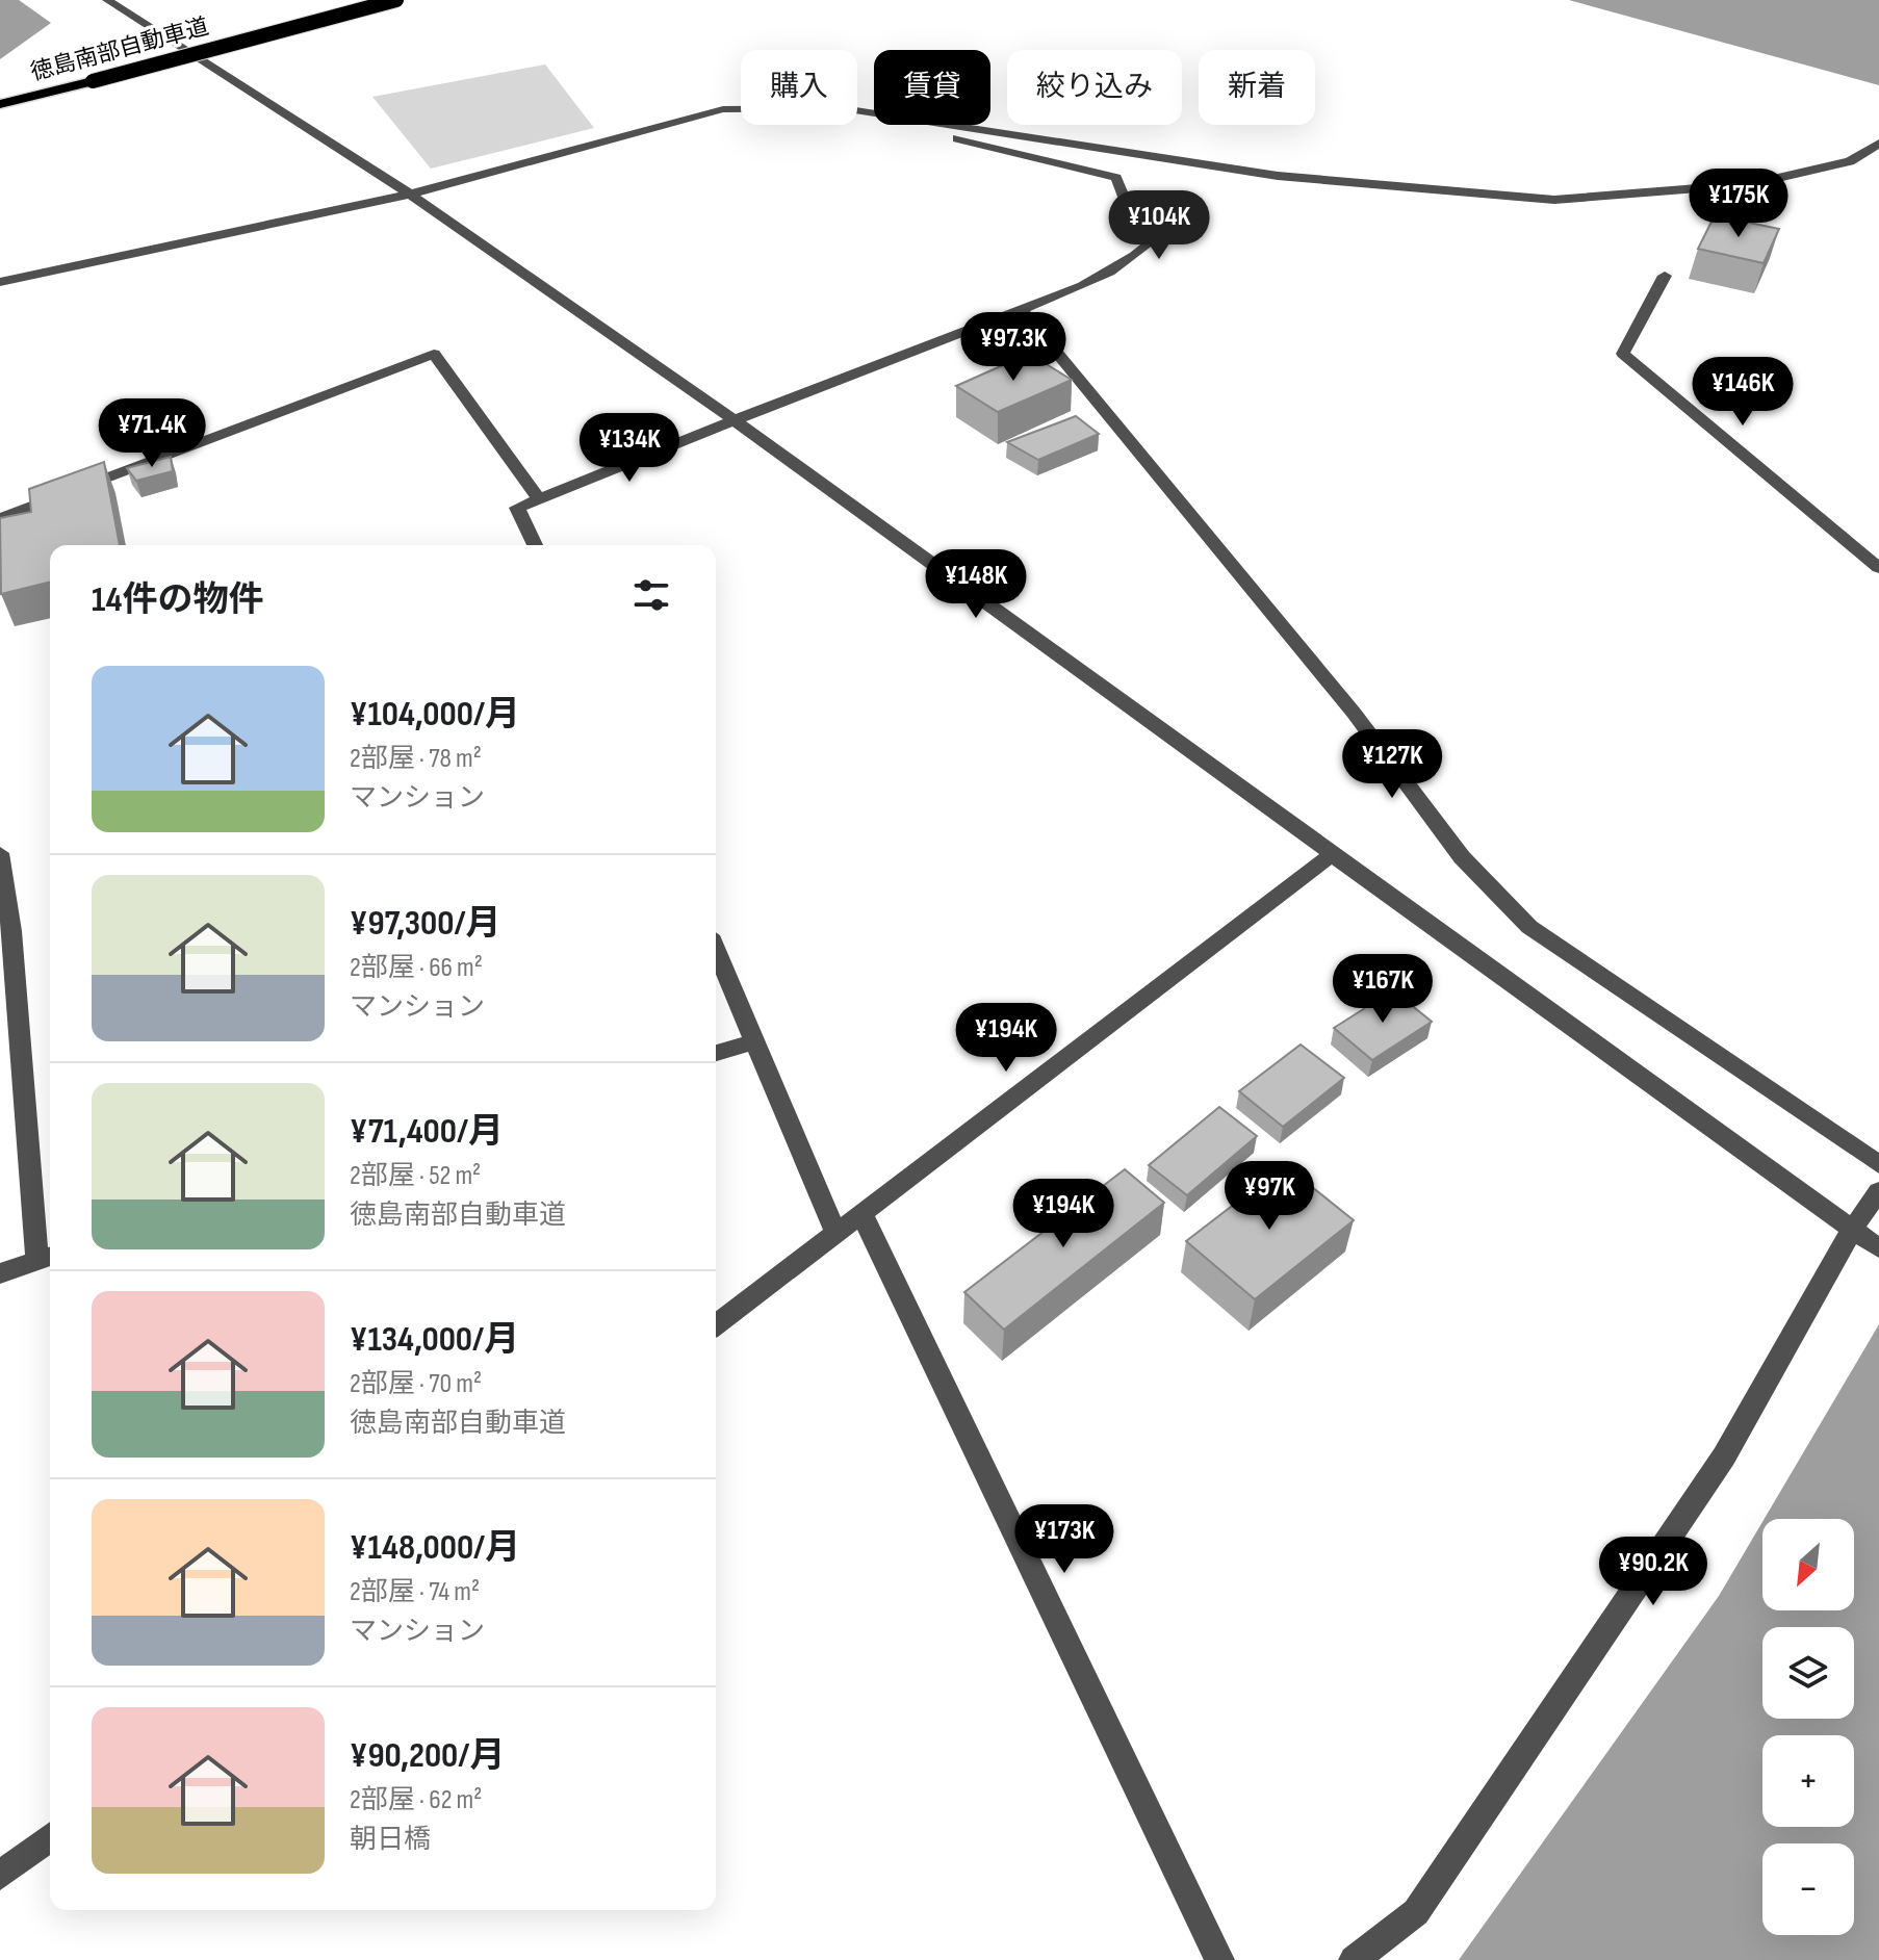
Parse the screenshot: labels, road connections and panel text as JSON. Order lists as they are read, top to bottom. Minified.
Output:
{"streets":{"highway":["徳島南部自動車道"]},"north":"bottom left","page":{"chip":["購入","賃貸","絞り込み","新着"],"price":["¥175K","¥104K","¥97.3K","¥146K","¥71.4K","¥134K","¥148K","¥127K","¥167K","¥194K","¥97K","¥194K","¥173K","¥90.2K"],"heading":"14件の物件","list":[{"name":"¥104,000/月","note":"2部屋 · 78 m² · マンション"},{"name":"¥97,300/月","note":"2部屋 · 66 m² · マンション"},{"name":"¥71,400/月","note":"2部屋 · 52 m² · 徳島南部自動車道"},{"name":"¥134,000/月","note":"2部屋 · 70 m² · 徳島南部自動車道"},{"name":"¥148,000/月","note":"2部屋 · 74 m² · マンション"},{"name":"¥90,200/月","note":"2部屋 · 62 m² · 朝日橋"}],"map_buttons":["+","−"]}}
